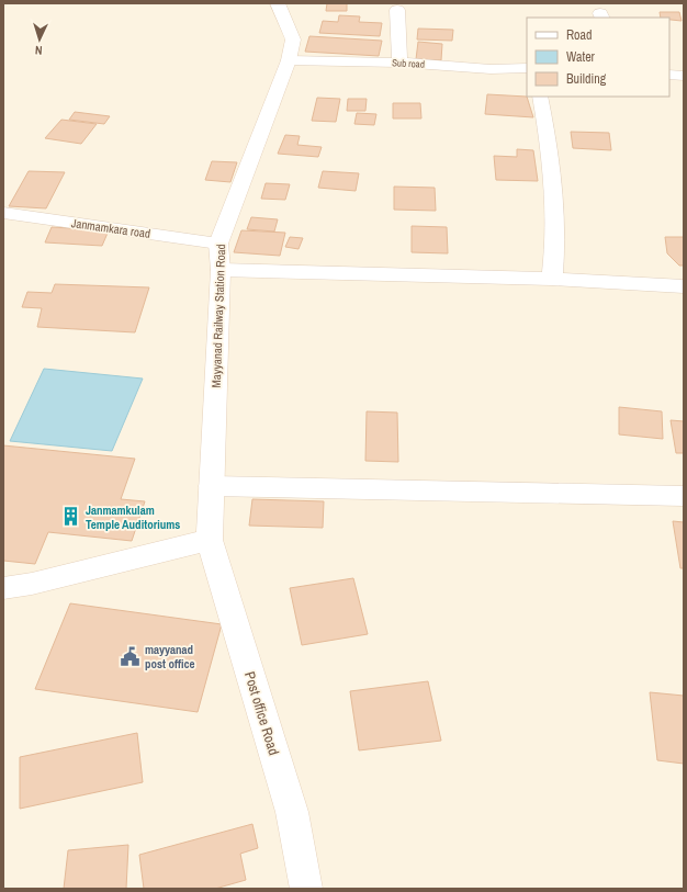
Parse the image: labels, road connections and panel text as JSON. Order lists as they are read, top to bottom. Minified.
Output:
{"streets":{"street":["Sub road","Janmamkara road","Mayyanad Railway Station Road","Post office Road"]},"crossings":[["Sub road","Mayyanad Railway Station Road"],["Janmamkara road","Mayyanad Railway Station Road"],["Mayyanad Railway Station Road","Post office Road"]],"places":{"building":["Janmamkulam Temple Auditoriums"],"public building":["mayyanad post office"]},"legend":["Road","Water","Building"],"north":"bottom"}
